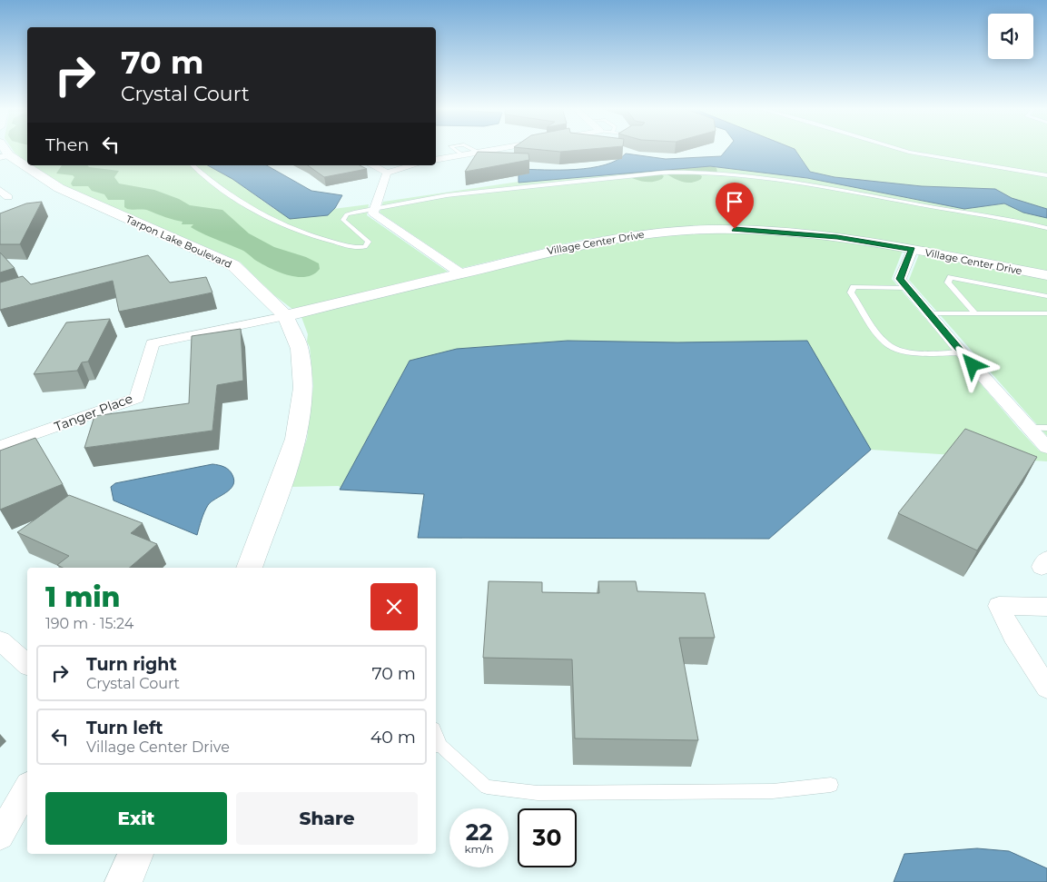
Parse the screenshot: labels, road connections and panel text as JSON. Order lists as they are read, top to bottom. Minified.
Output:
{"streets":{"street":["Tarpon Lake Boulevard","Village Center Drive","Tanger Place"]},"crossings":[["Tarpon Lake Boulevard","Village Center Drive"],["Tarpon Lake Boulevard","Tanger Place"],["Village Center Drive","Tanger Place"]],"page":{"turn":["70 m","Crystal Court"],"then":"Then","heading":["1 min","190 m · 15:24"],"list":[{"name":"Turn right","note":"Crystal Court","value":"70 m"},{"name":"Turn left","note":"Village Center Drive","value":"40 m"}],"buttons":["Exit","Share"],"speed":"22 km/h","limit":"30"}}
